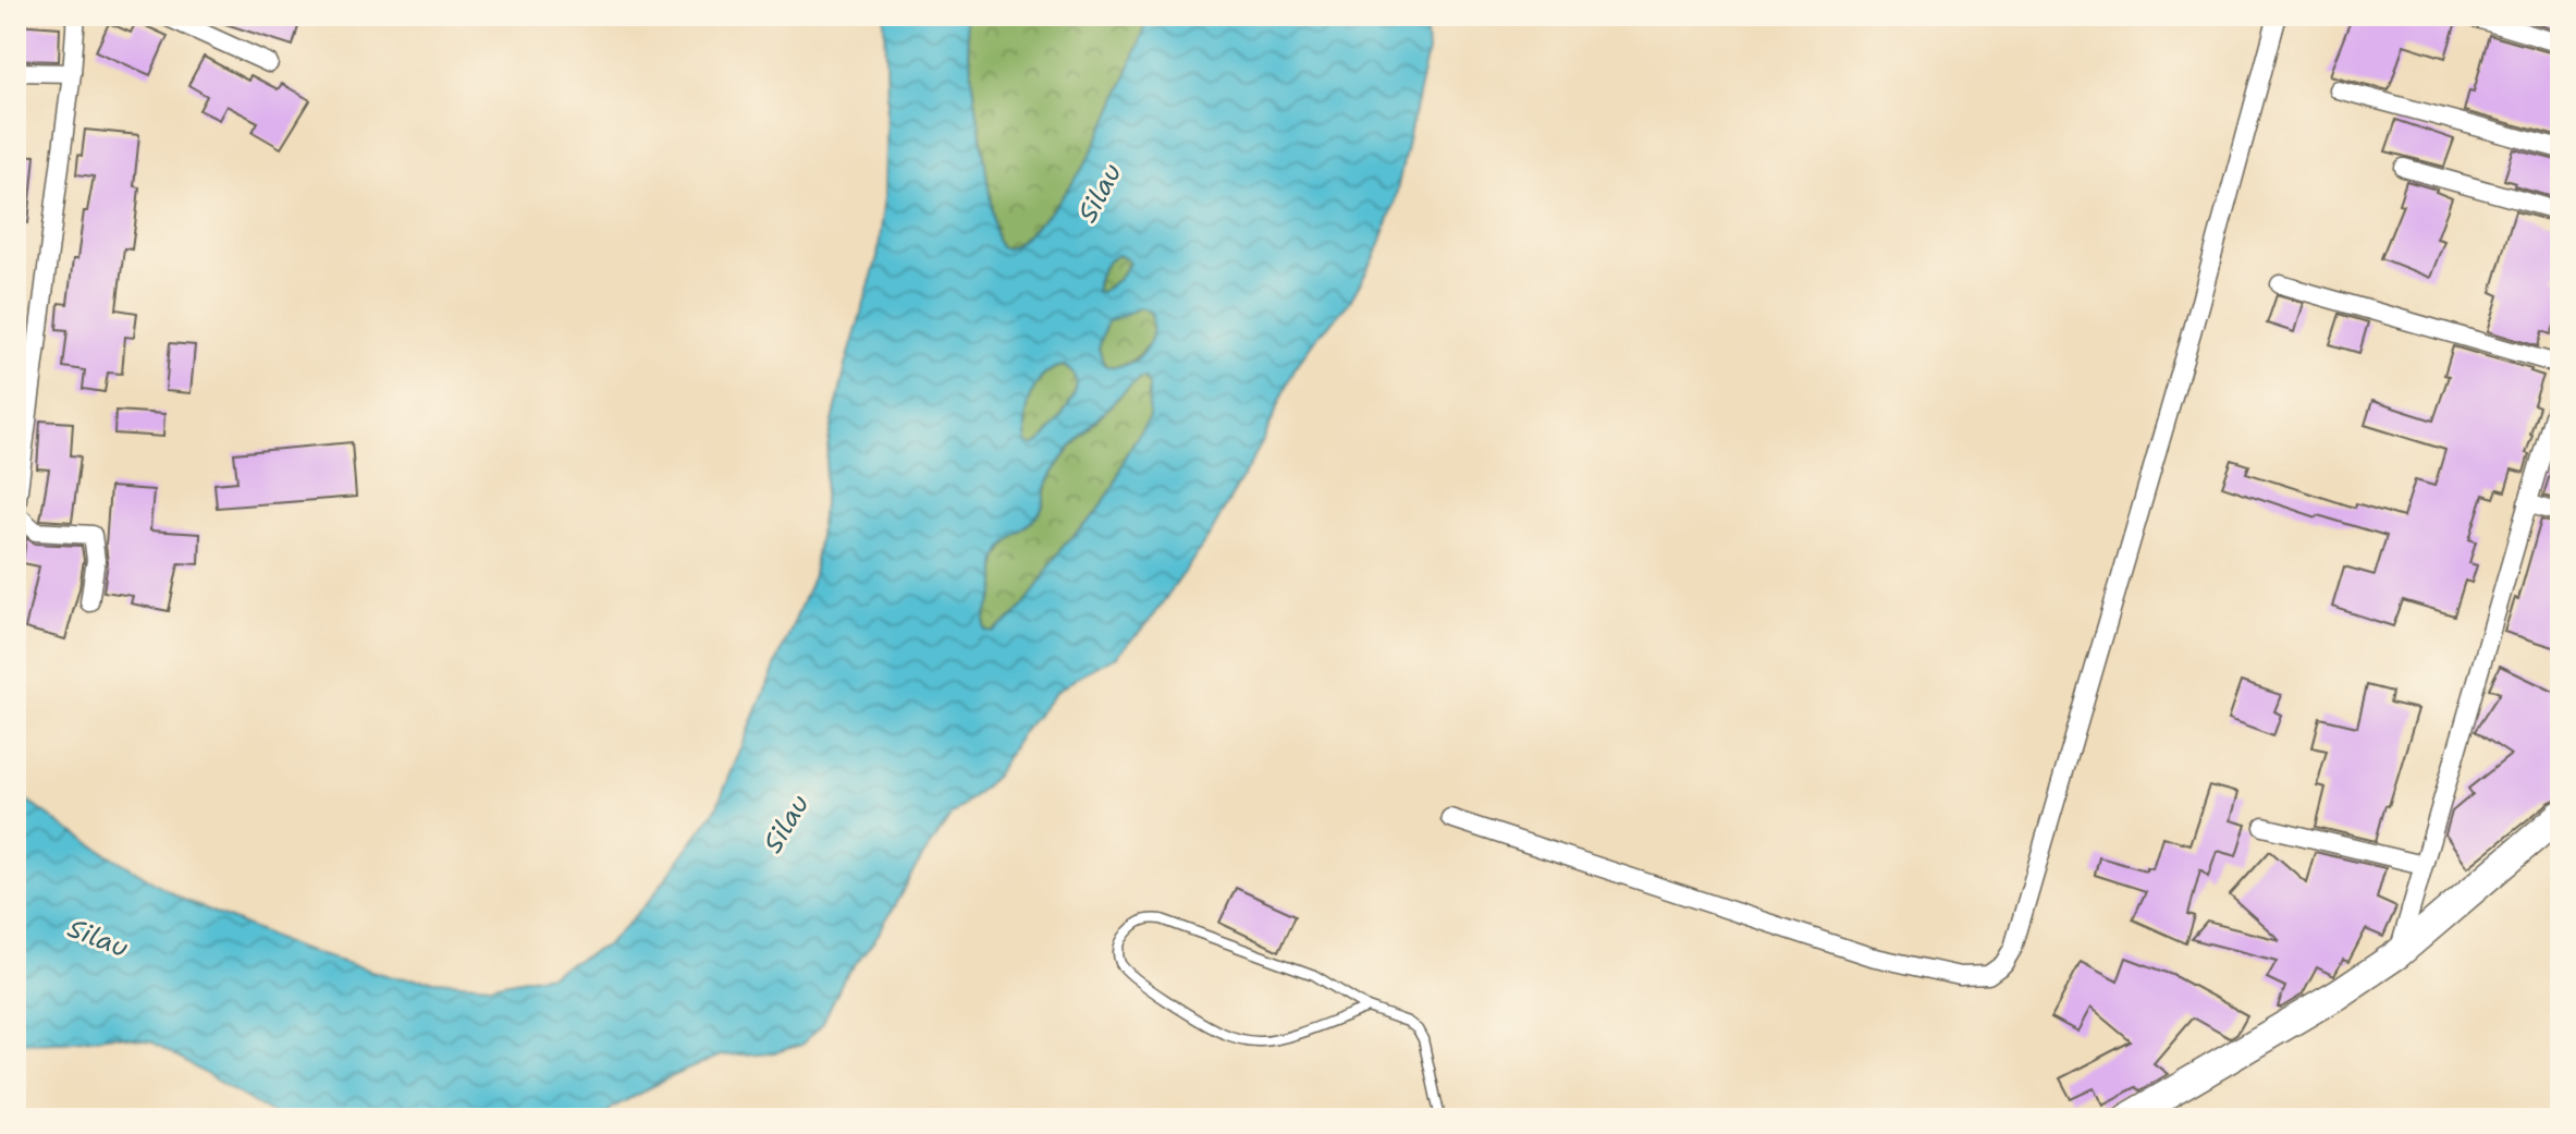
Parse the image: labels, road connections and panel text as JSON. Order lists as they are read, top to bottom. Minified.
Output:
{"water":["Silau"]}
